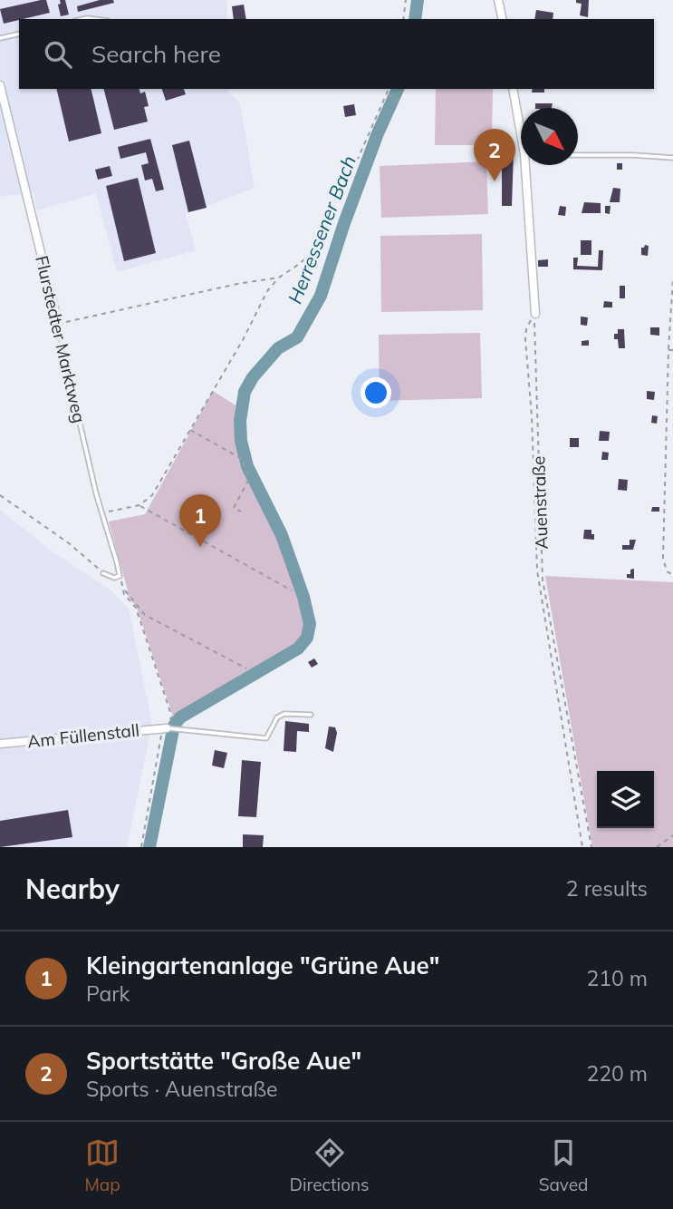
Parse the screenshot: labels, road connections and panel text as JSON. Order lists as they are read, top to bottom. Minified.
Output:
{"streets":{"street":["Flurstedter Marktweg","Am Füllenstall"],"path":["Auenstraße"]},"water":["Herressener Bach"],"north":"bottom right","page":{"search":"Search here","pins":["2","1"],"heading":["Nearby","2 results"],"list":[{"mark":"1","name":"Kleingartenanlage \"Grüne Aue\"","note":"Park","value":"210 m"},{"mark":"2","name":"Sportstätte \"Große Aue\"","note":"Sports · Auenstraße","value":"220 m"}],"nav":["Map","Directions","Saved"]}}
